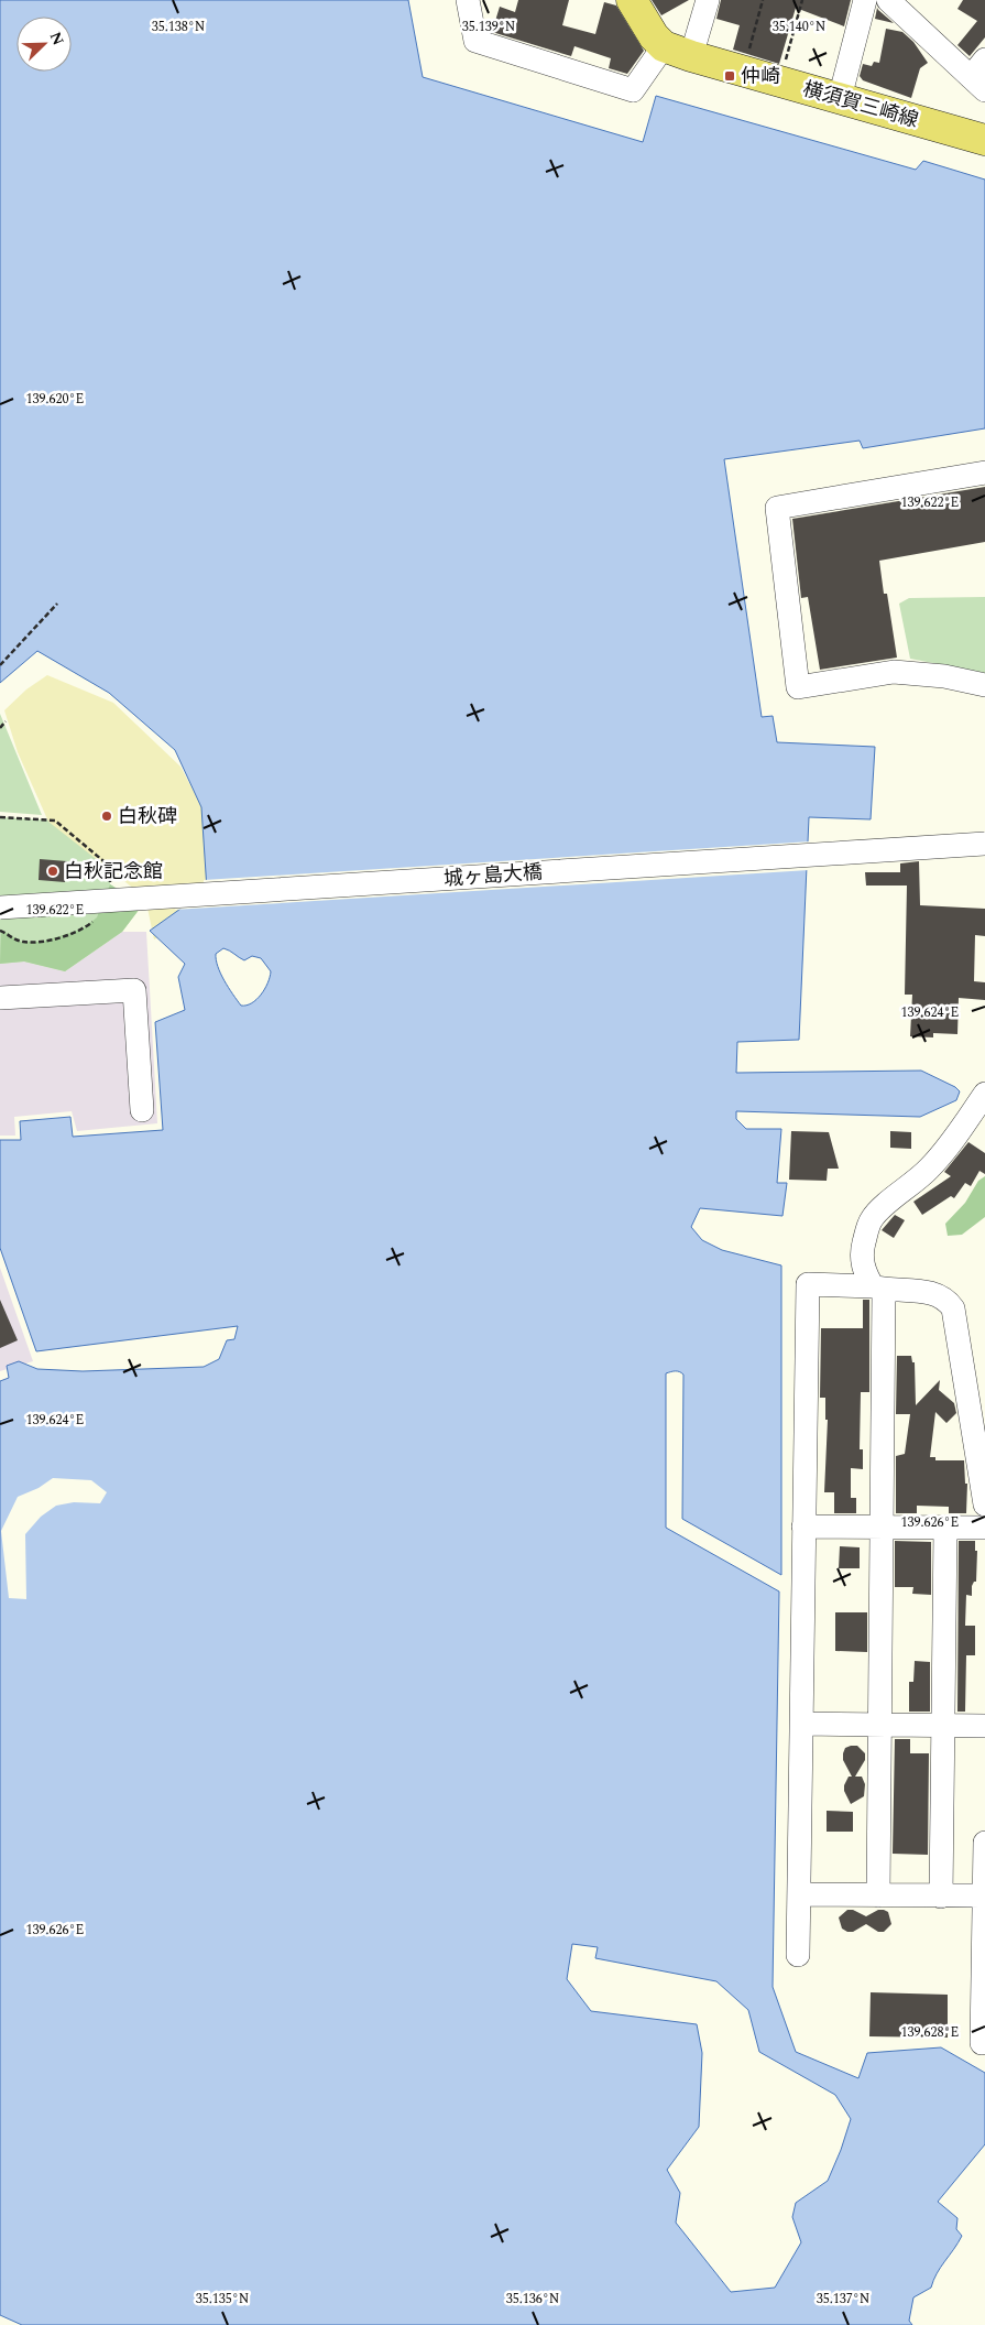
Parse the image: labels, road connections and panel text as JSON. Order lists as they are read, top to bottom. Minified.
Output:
{"streets":{"main road":["横須賀三崎線"],"street":["城ヶ島大橋"]},"places":{"transit":["仲崎"],"other":["白秋碑","白秋記念館"]},"north":"top right","coordinates":["35.138°N","35.139°N","35.140°N","139.620°E","139.622°E","139.624°E","139.626°E","139.628°E","35.135°N","35.136°N","35.137°N"]}
